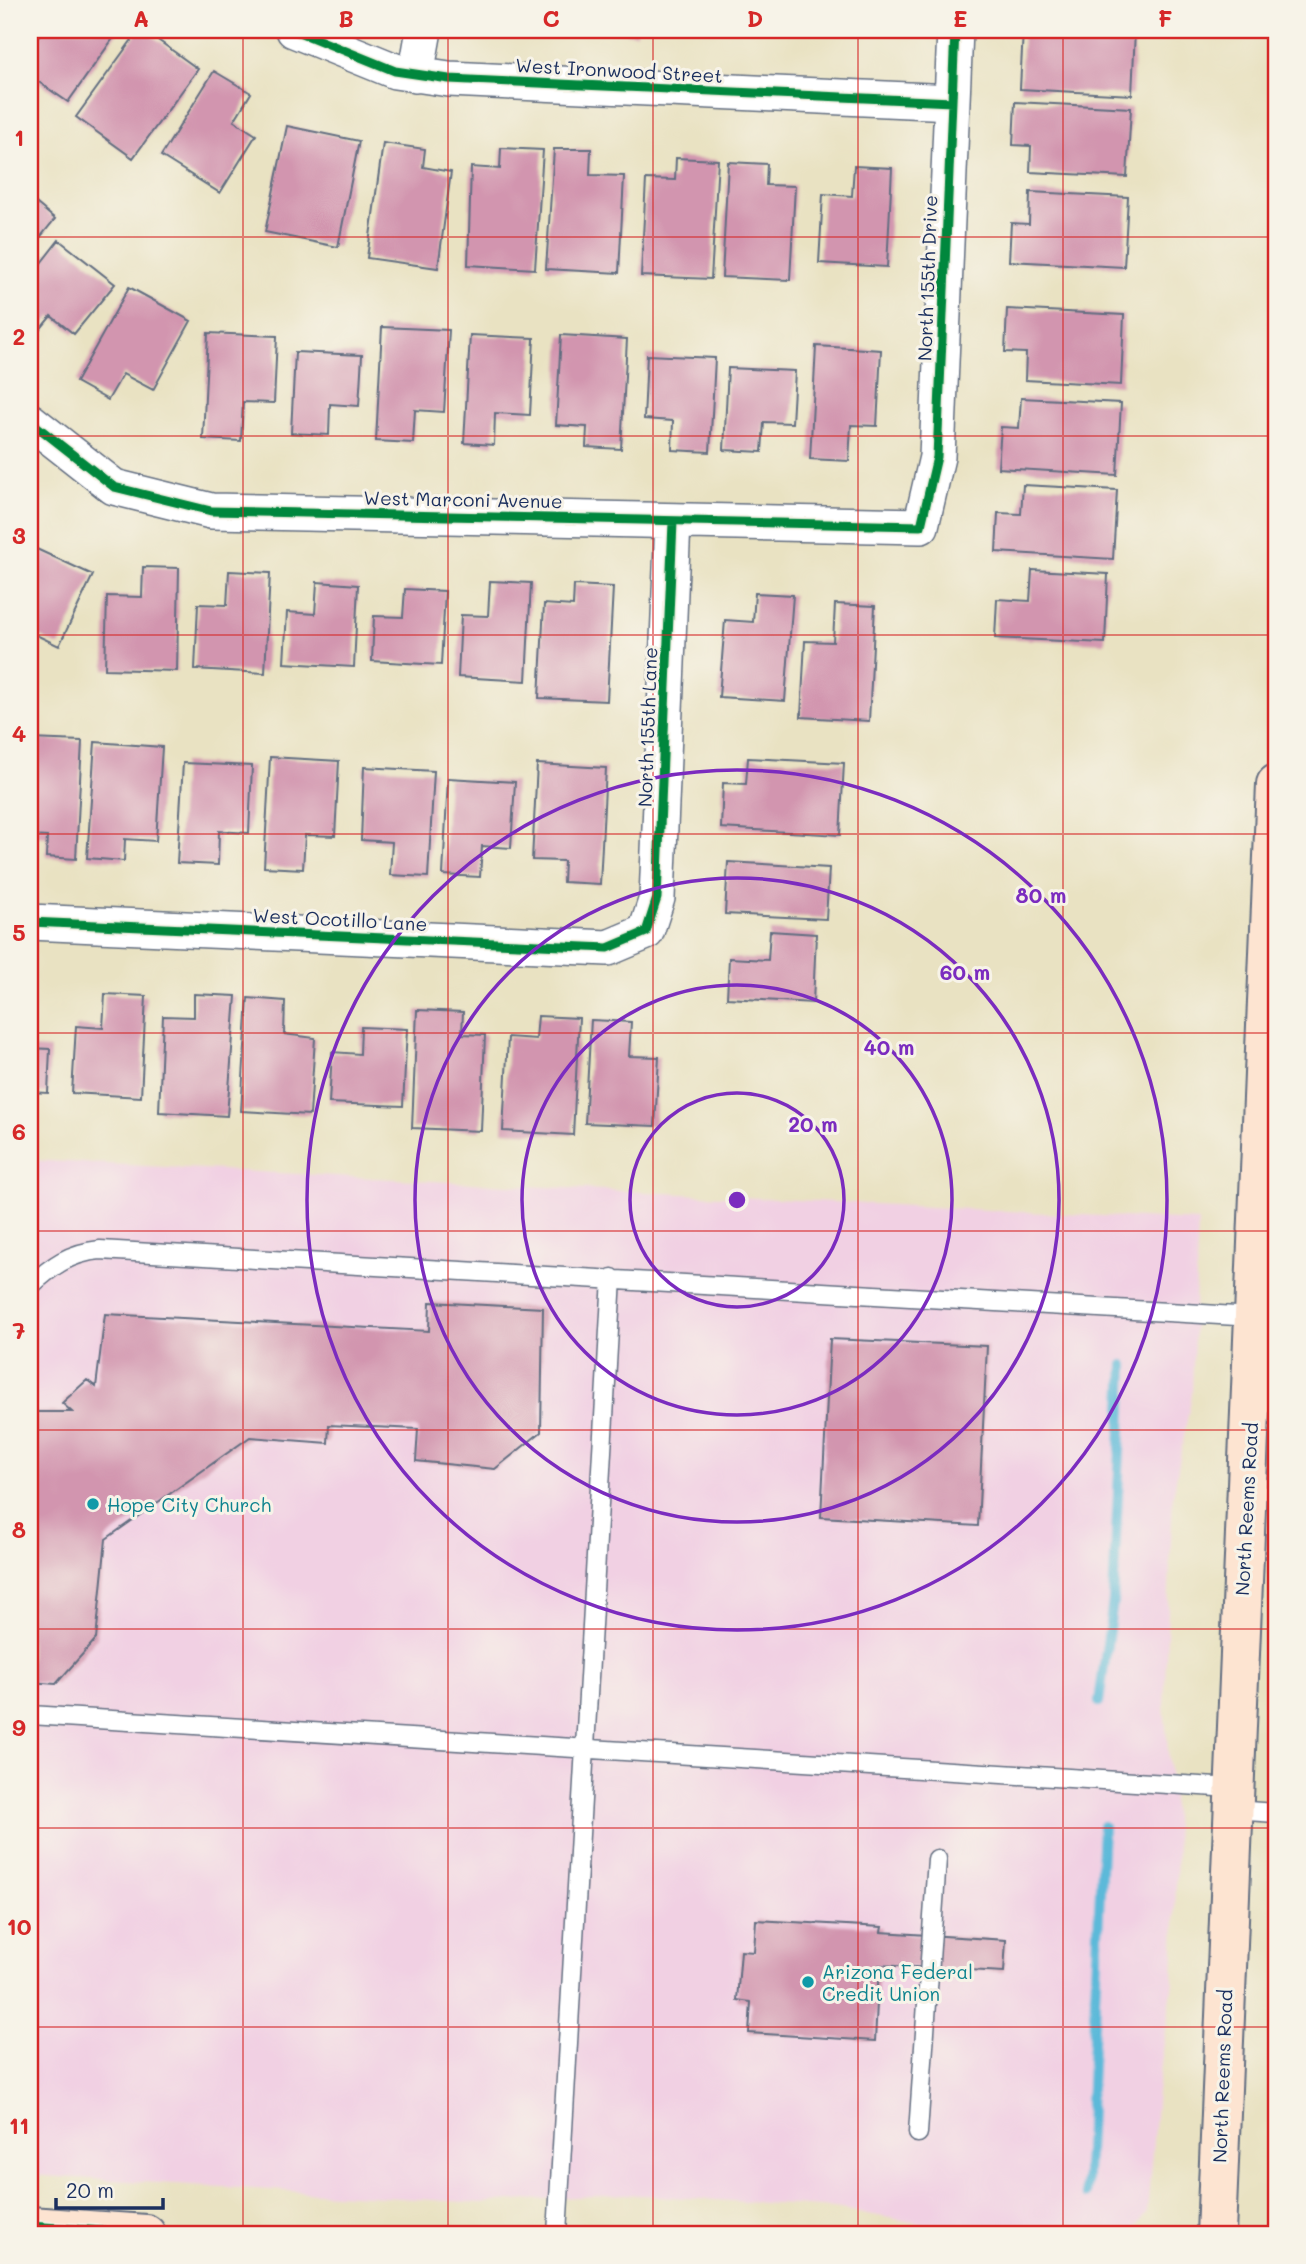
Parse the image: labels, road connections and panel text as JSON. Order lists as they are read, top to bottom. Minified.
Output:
{"streets":{"main road":["North Reems Road"],"street":["West Ironwood Street","North 155th Drive","West Marconi Avenue","North 155th Lane","West Ocotillo Lane"]},"crossings":[["West Ironwood Street","North 155th Drive"],["North 155th Drive","West Marconi Avenue"],["West Marconi Avenue","North 155th Lane"],["North 155th Lane","West Ocotillo Lane"]],"places":["Hope City Church","Arizona Federal Credit Union"],"scale_bar":"20 m","grid":{"columns":["A","B","C","D","E","F"],"rows":["1","2","3","4","5","6","7","8","9","10","11"]},"rings":["80 m","60 m","40 m","20 m"]}
